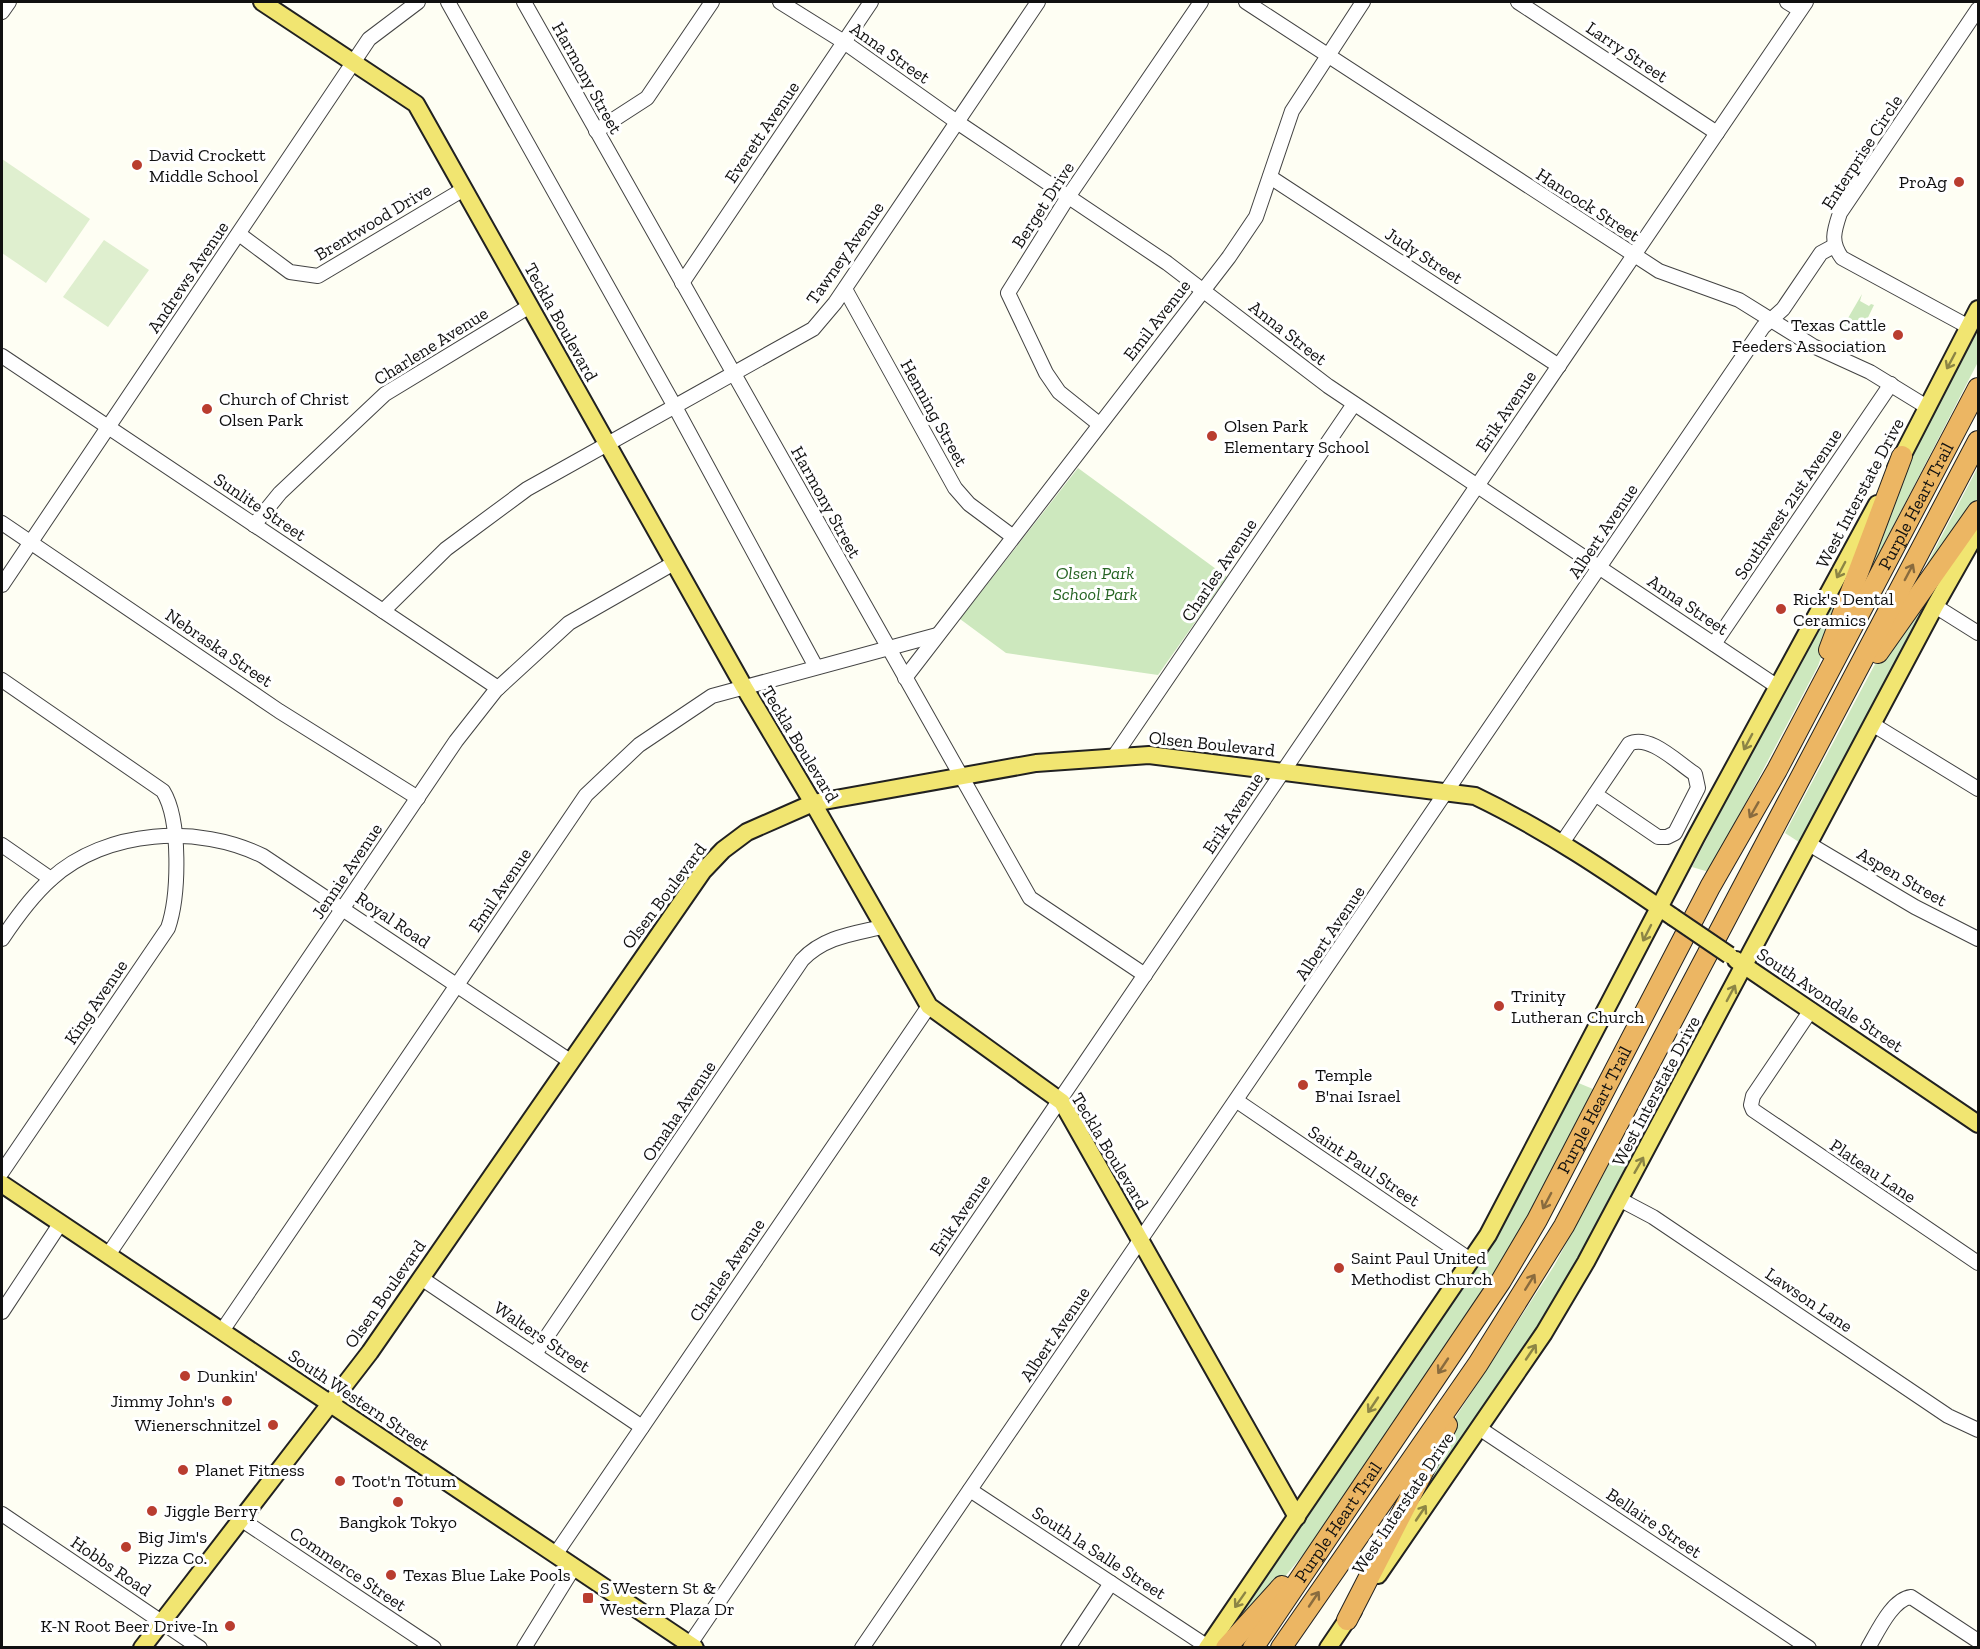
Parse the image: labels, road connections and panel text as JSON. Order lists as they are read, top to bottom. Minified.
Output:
{"streets":{"highway":["Purple Heart Trail"],"main road":["Teckla Boulevard","West Interstate Drive","Olsen Boulevard","South Avondale Street","South Western Street"],"street":["Larry Street","Anna Street","Harmony Street","Everett Avenue","Enterprise Circle","Berget Drive","Hancock Street","Brentwood Drive","Tawney Avenue","Judy Street","Andrews Avenue","Emil Avenue","Charlene Avenue","Erik Avenue","Henning Street","Southwest 21st Avenue","Sunlite Street","Albert Avenue","Charles Avenue","Nebraska Street","Jennie Avenue","Aspen Street","Royal Road","King Avenue","Omaha Avenue","Saint Paul Street","Plateau Lane","Lawson Lane","Walters Street","Bellaire Street","South la Salle Street","Hobbs Road","Commerce Street"]},"crossings":[["Larry Street","Erik Avenue"],["Anna Street","Everett Avenue"],["Anna Street","Berget Drive"],["Anna Street","Tawney Avenue"],["Anna Street","Emil Avenue"],["Anna Street","Erik Avenue"],["Anna Street","West Interstate Drive"],["Anna Street","Southwest 21st Avenue"],["Anna Street","Albert Avenue"],["Anna Street","Charles Avenue"],["Harmony Street","Everett Avenue"],["Harmony Street","Tawney Avenue"],["Harmony Street","Emil Avenue"],["Harmony Street","Erik Avenue"],["Harmony Street","Olsen Boulevard"],["Enterprise Circle","Albert Avenue"],["Berget Drive","Emil Avenue"],["Hancock Street","Emil Avenue"],["Hancock Street","Erik Avenue"],["Hancock Street","West Interstate Drive"],["Hancock Street","Southwest 21st Avenue"],["Hancock Street","Albert Avenue"],["Brentwood Drive","Andrews Avenue"],["Brentwood Drive","Teckla Boulevard"],["Tawney Avenue","Teckla Boulevard"],["Tawney Avenue","Henning Street"],["Tawney Avenue","Sunlite Street"],["Judy Street","Emil Avenue"],["Judy Street","Erik Avenue"],["Andrews Avenue","Teckla Boulevard"],["Andrews Avenue","Sunlite Street"],["Andrews Avenue","Nebraska Street"],["Emil Avenue","Teckla Boulevard"],["Emil Avenue","Henning Street"],["Emil Avenue","Royal Road"],["Emil Avenue","South Western Street"],["Teckla Boulevard","Charlene Avenue"],["Teckla Boulevard","Erik Avenue"],["Teckla Boulevard","West Interstate Drive"],["Teckla Boulevard","Albert Avenue"],["Teckla Boulevard","Charles Avenue"],["Teckla Boulevard","Olsen Boulevard"],["Teckla Boulevard","Jennie Avenue"],["Teckla Boulevard","Omaha Avenue"],["Charlene Avenue","Sunlite Street"],["Erik Avenue","Olsen Boulevard"],["Erik Avenue","South Western Street"],["West Interstate Drive","Olsen Boulevard"],["West Interstate Drive","Aspen Street"],["West Interstate Drive","South Avondale Street"],["West Interstate Drive","Saint Paul Street"],["West Interstate Drive","Lawson Lane"],["West Interstate Drive","Bellaire Street"],["Sunlite Street","Jennie Avenue"],["Albert Avenue","Olsen Boulevard"],["Albert Avenue","Saint Paul Street"],["Albert Avenue","South la Salle Street"],["Charles Avenue","Olsen Boulevard"],["Charles Avenue","Walters Street"],["Charles Avenue","South Western Street"],["Nebraska Street","Jennie Avenue"],["Olsen Boulevard","Royal Road"],["Olsen Boulevard","South Avondale Street"],["Olsen Boulevard","Walters Street"],["Olsen Boulevard","South Western Street"],["Olsen Boulevard","Hobbs Road"],["Olsen Boulevard","Commerce Street"],["Jennie Avenue","Royal Road"],["Jennie Avenue","South Western Street"],["Royal Road","King Avenue"],["South Avondale Street","Plateau Lane"],["Omaha Avenue","Walters Street"]],"parks":["Olsen Park School Park"],"places":{"other":["David Crockett Middle School","ProAg","Texas Cattle Feeders Association","Church of Christ Olsen Park","Olsen Park Elementary School","Rick's Dental Ceramics","Trinity Lutheran Church","Temple B'nai Israel","Saint Paul United Methodist Church","Dunkin'","Jimmy John's","Wienerschnitzel","Planet Fitness","Toot'n Totum","Bangkok Tokyo","Jiggle Berry","Big Jim's Pizza Co.","Texas Blue Lake Pools","K-N Root Beer Drive-In"],"transit":["S Western St & Western Plaza Dr"]}}
